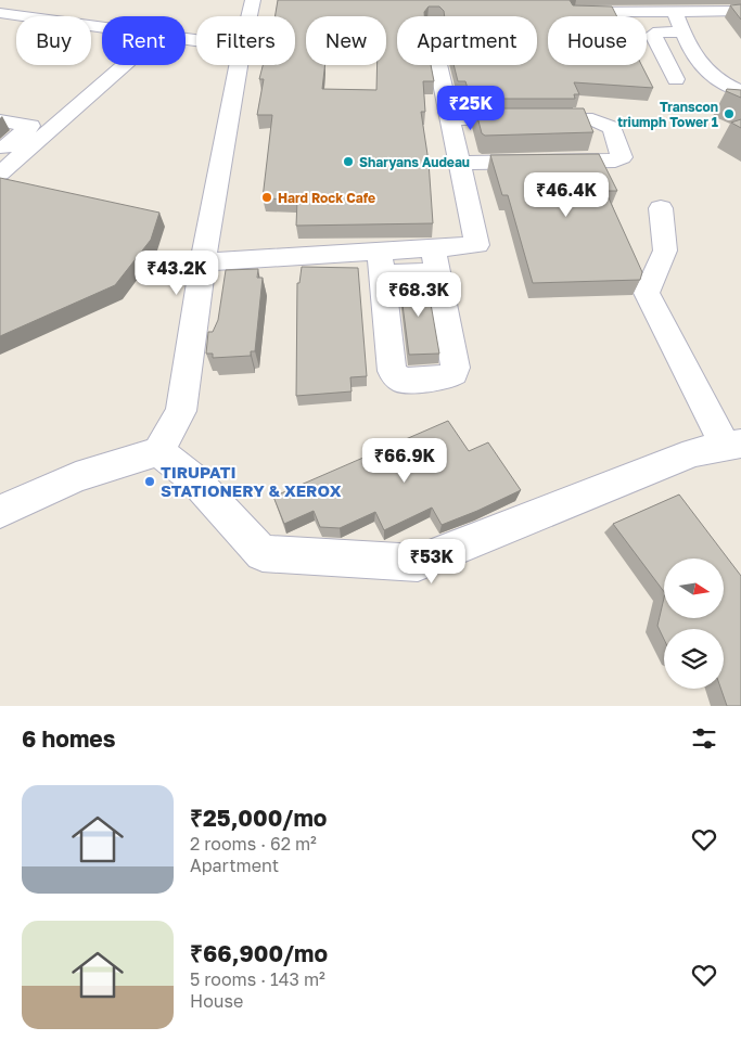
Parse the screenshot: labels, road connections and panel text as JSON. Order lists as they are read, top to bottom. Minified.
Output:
{"places":["Transcon triumph Tower 1","Sharyans Audeau","Hard Rock Cafe","TIRUPATI STATIONERY & XEROX"],"north":"right","page":{"chip":["Buy","Rent","Filters","New","Apartment","House"],"price":["₹25K","₹46.4K","₹43.2K","₹68.3K","₹66.9K","₹53K"],"heading":"6 homes","list":[{"name":"₹25,000/mo","note":"2 rooms · 62 m² · Apartment"},{"name":"₹66,900/mo","note":"5 rooms · 143 m² · House"}]}}
